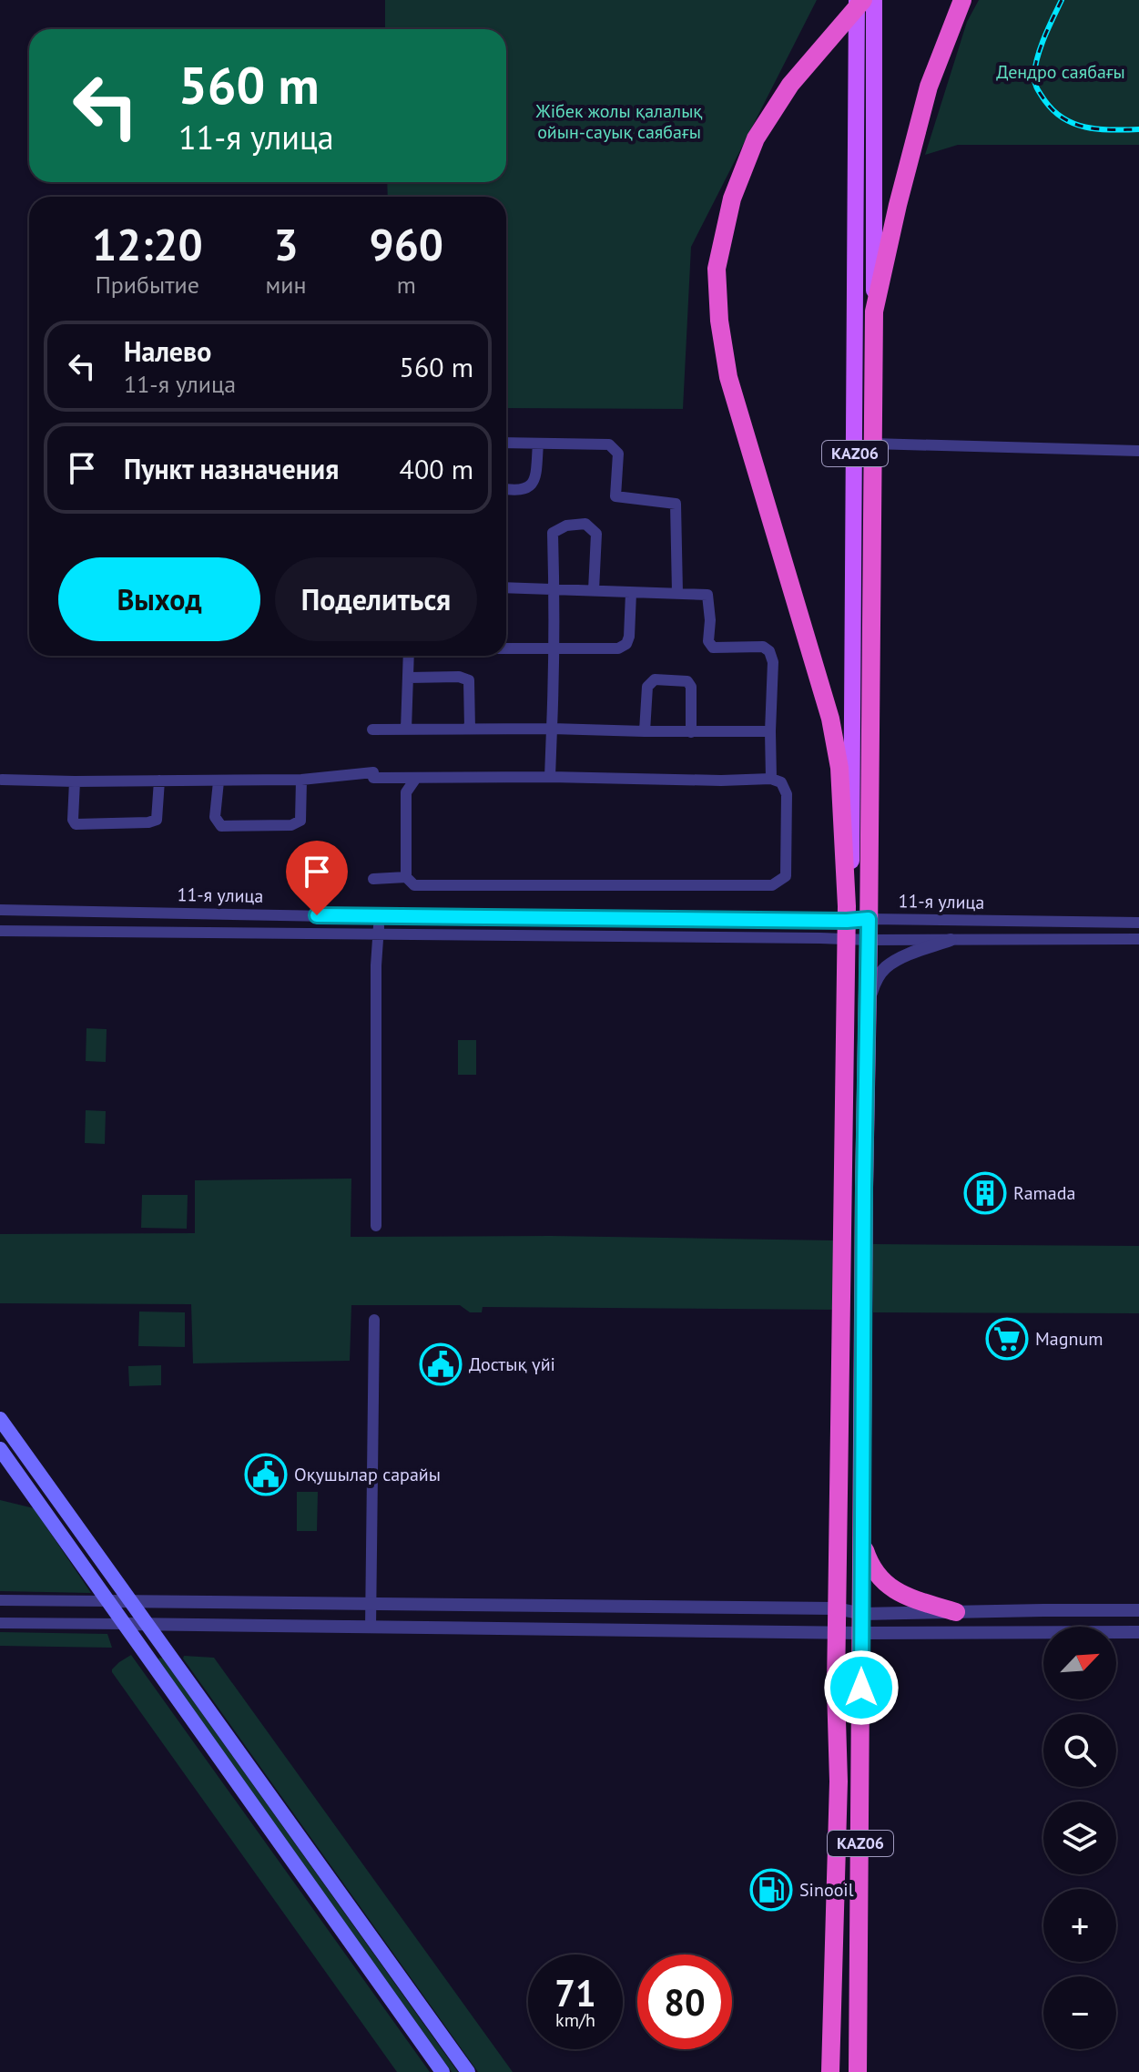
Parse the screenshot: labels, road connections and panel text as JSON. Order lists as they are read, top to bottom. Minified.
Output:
{"streets":{"highway":["KАZ06"],"street":["11-я улица"]},"crossings":[["KАZ06","11-я улица"]],"parks":["Дендро саябағы","Жібек жолы қалалық ойын-сауық саябағы"],"places":{"building":["Ramada"],"supermarket":["Magnum"],"public building":["Достық үйі","Оқушылар сарайы"],"fuel station":["Sinooil"]},"north":"top right","page":{"turn":["560 m","11-я улица"],"eta":["12:20","Прибытие","3","мин","960","m"],"list":[{"name":"Налево","note":"11-я улица","value":"560 m"},{"name":"Пункт назначения","value":"400 m"}],"buttons":["Выход","Поделиться"],"map_buttons":["+","−"],"speed":"71 km/h","limit":"80"}}
